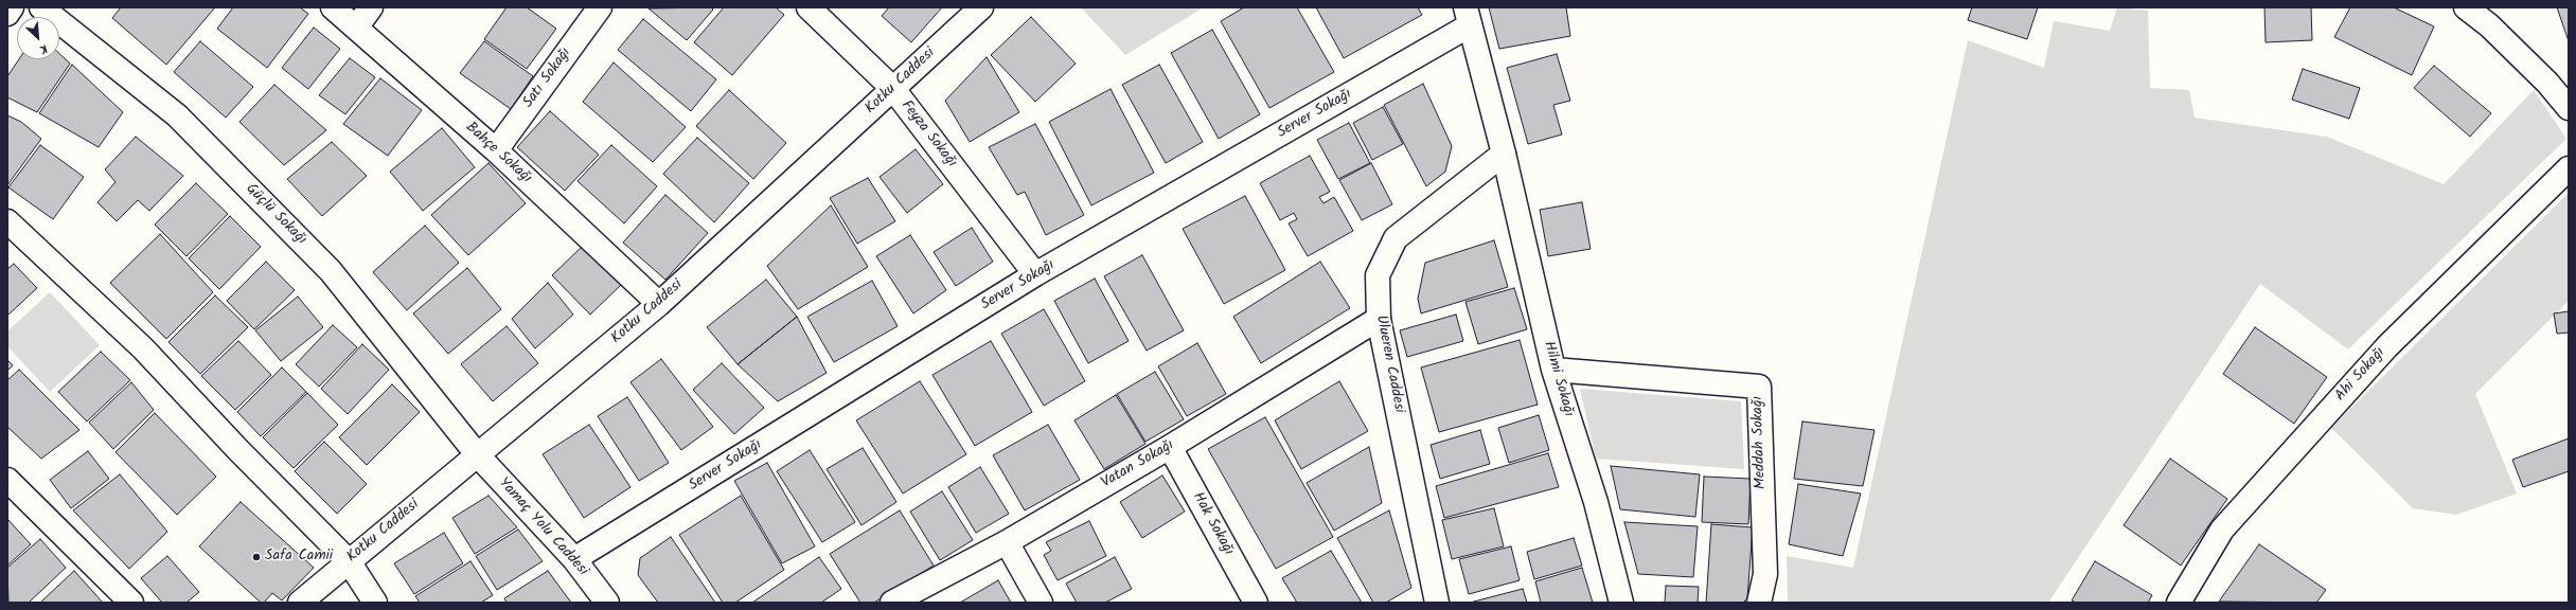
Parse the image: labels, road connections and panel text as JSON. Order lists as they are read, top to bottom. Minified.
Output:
{"streets":{"street":["Satı Sokağı","Kotku Caddesi","Server Sokağı","Feyza Sokağı","Bahçe Sokağı","Güçlü Sokağı","Ulueren Caddesi","Ahi Sokağı","Hilmi Sokağı","Meddah Sokağı","Vatan Sokağı","Hak Sokağı","Yamaç Yolu Caddesi"]},"crossings":[["Satı Sokağı","Bahçe Sokağı"],["Kotku Caddesi","Feyza Sokağı"],["Kotku Caddesi","Bahçe Sokağı"],["Kotku Caddesi","Güçlü Sokağı"],["Kotku Caddesi","Yamaç Yolu Caddesi"],["Server Sokağı","Feyza Sokağı"],["Server Sokağı","Yamaç Yolu Caddesi"],["Güçlü Sokağı","Yamaç Yolu Caddesi"],["Ulueren Caddesi","Hilmi Sokağı"],["Ulueren Caddesi","Vatan Sokağı"],["Hilmi Sokağı","Meddah Sokağı"],["Vatan Sokağı","Hak Sokağı"]],"places":["Safa Camii"],"north":"bottom right"}
